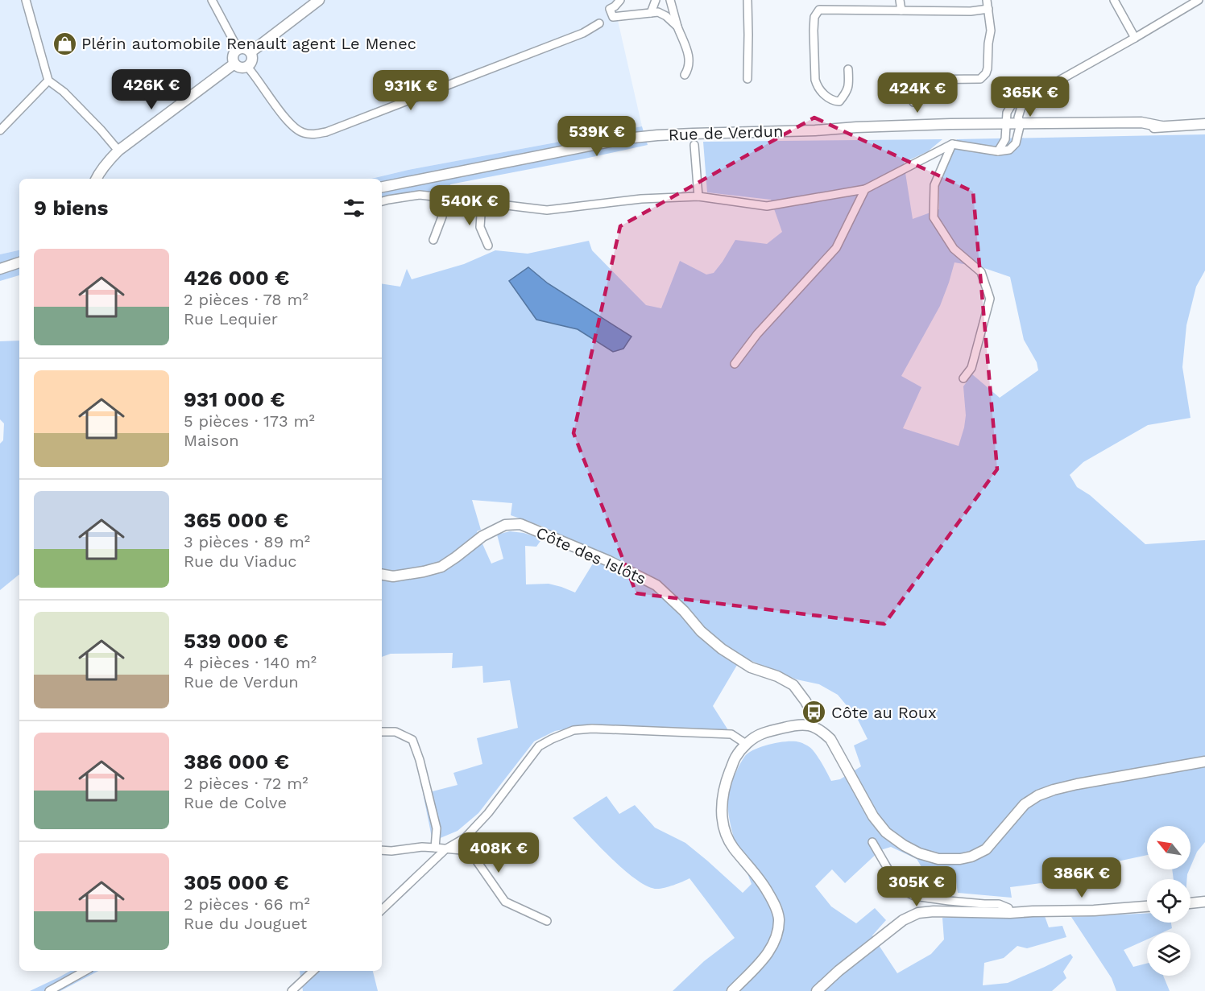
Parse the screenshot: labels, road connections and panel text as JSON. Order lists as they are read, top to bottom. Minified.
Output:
{"streets":{"main road":["Rue de Verdun","Côte des Islôts"]},"places":{"shop":["Plérin automobile Renault agent Le Menec"],"bus stop":["Côte au Roux"]},"north":"top left","page":{"price":["426K €","931K €","424K €","365K €","539K €","540K €","408K €","386K €","305K €"],"heading":"9 biens","list":[{"name":"426 000 €","note":"2 pièces · 78 m² · Rue Lequier"},{"name":"931 000 €","note":"5 pièces · 173 m² · Maison"},{"name":"365 000 €","note":"3 pièces · 89 m² · Rue du Viaduc"},{"name":"539 000 €","note":"4 pièces · 140 m² · Rue de Verdun"},{"name":"386 000 €","note":"2 pièces · 72 m² · Rue de Colve"},{"name":"305 000 €","note":"2 pièces · 66 m² · Rue du Jouguet"}]}}
